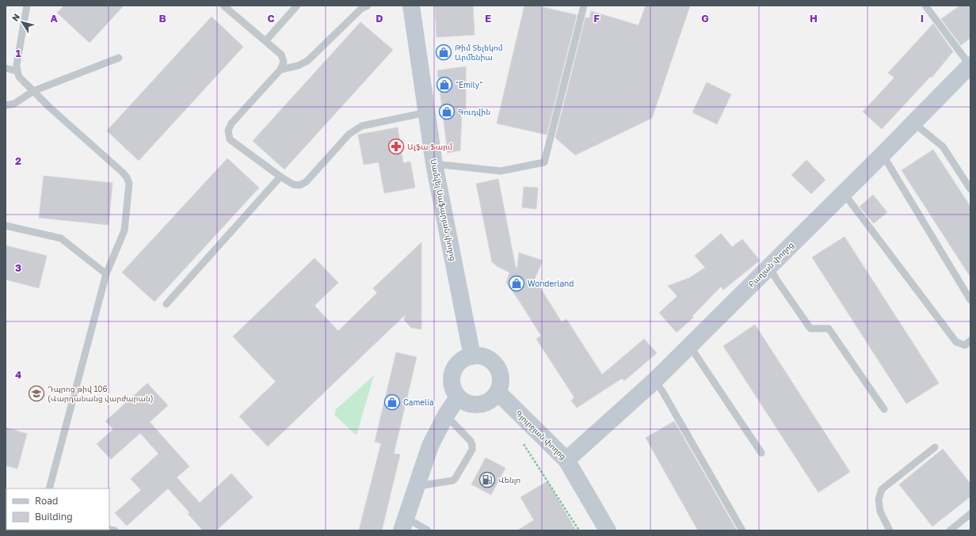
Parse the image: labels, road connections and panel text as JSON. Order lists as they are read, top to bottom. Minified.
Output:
{"streets":{"street":["Սամվել Սաֆարյան փողոց","Բաղյան փողոց","Գյուրջյան փողոց"]},"crossings":[["Սամվել Սաֆարյան փողոց","Գյուրջյան փողոց"],["Բաղյան փողոց","Գյուրջյան փողոց"]],"places":{"shop":["Թիմ Տելեկոմ Արմենիա","\"Emily\"","Գուդվին","Wonderland","Camelia"],"pharmacy":["Ալֆա Ֆարմ"],"school or university":["Դպրոց թիվ 106 (Վարդանանց վարժարան)"],"fuel station":["Վենլո"]},"legend":["Road","Building"],"north":"top left","grid":{"columns":["A","B","C","D","E","F","G","H","I"],"rows":["1","2","3","4"]}}
